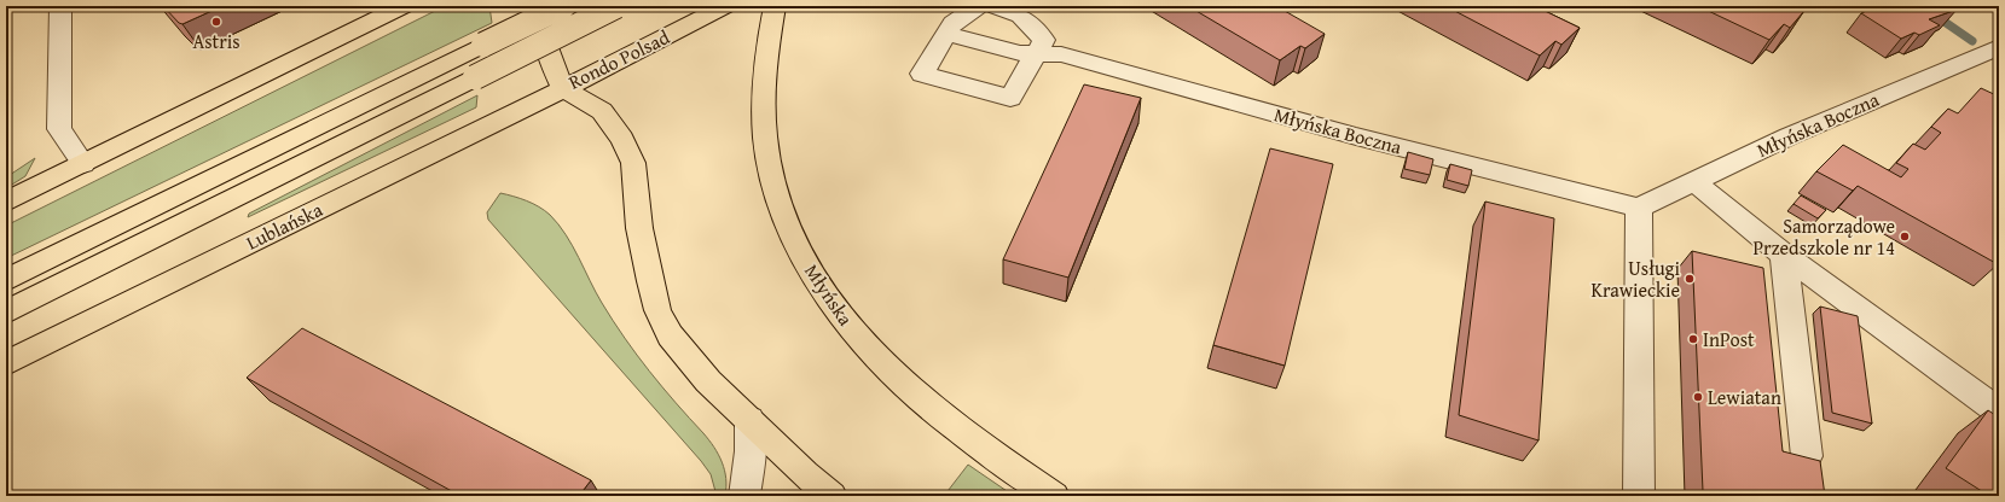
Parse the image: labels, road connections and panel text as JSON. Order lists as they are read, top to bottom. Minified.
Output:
{"streets":{"main road":["Rondo Polsad","Lublańska","Młyńska"],"street":["Młyńska Boczna"]},"crossings":[["Rondo Polsad","Lublańska"]],"places":["Astris","Samorządowe Przedszkole nr 14","Usługi Krawieckie","InPost","Lewiatan"]}
